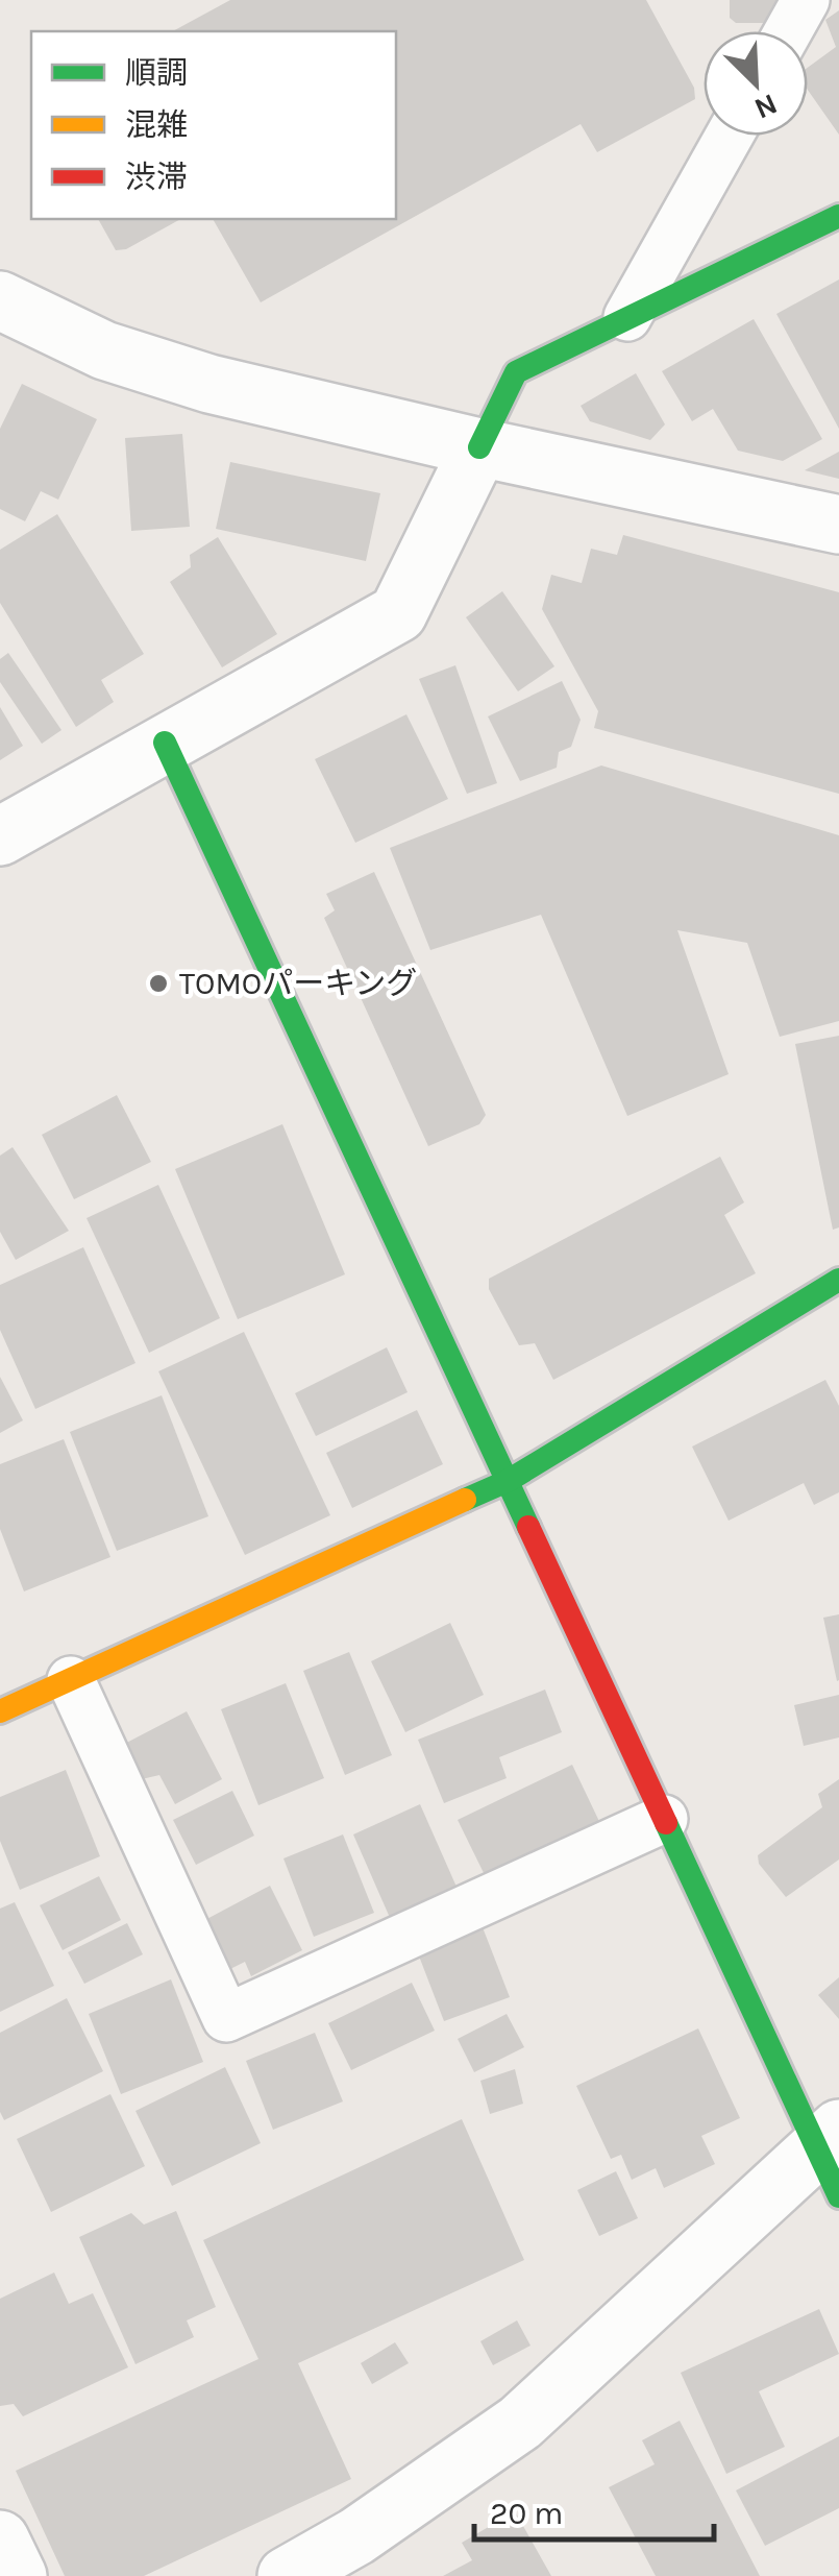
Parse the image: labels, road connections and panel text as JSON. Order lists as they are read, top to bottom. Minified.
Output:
{"places":["TOMOパーキング"],"legend":["順調","混雑","渋滞"],"scale_bar":"20 m","north":"bottom right"}
